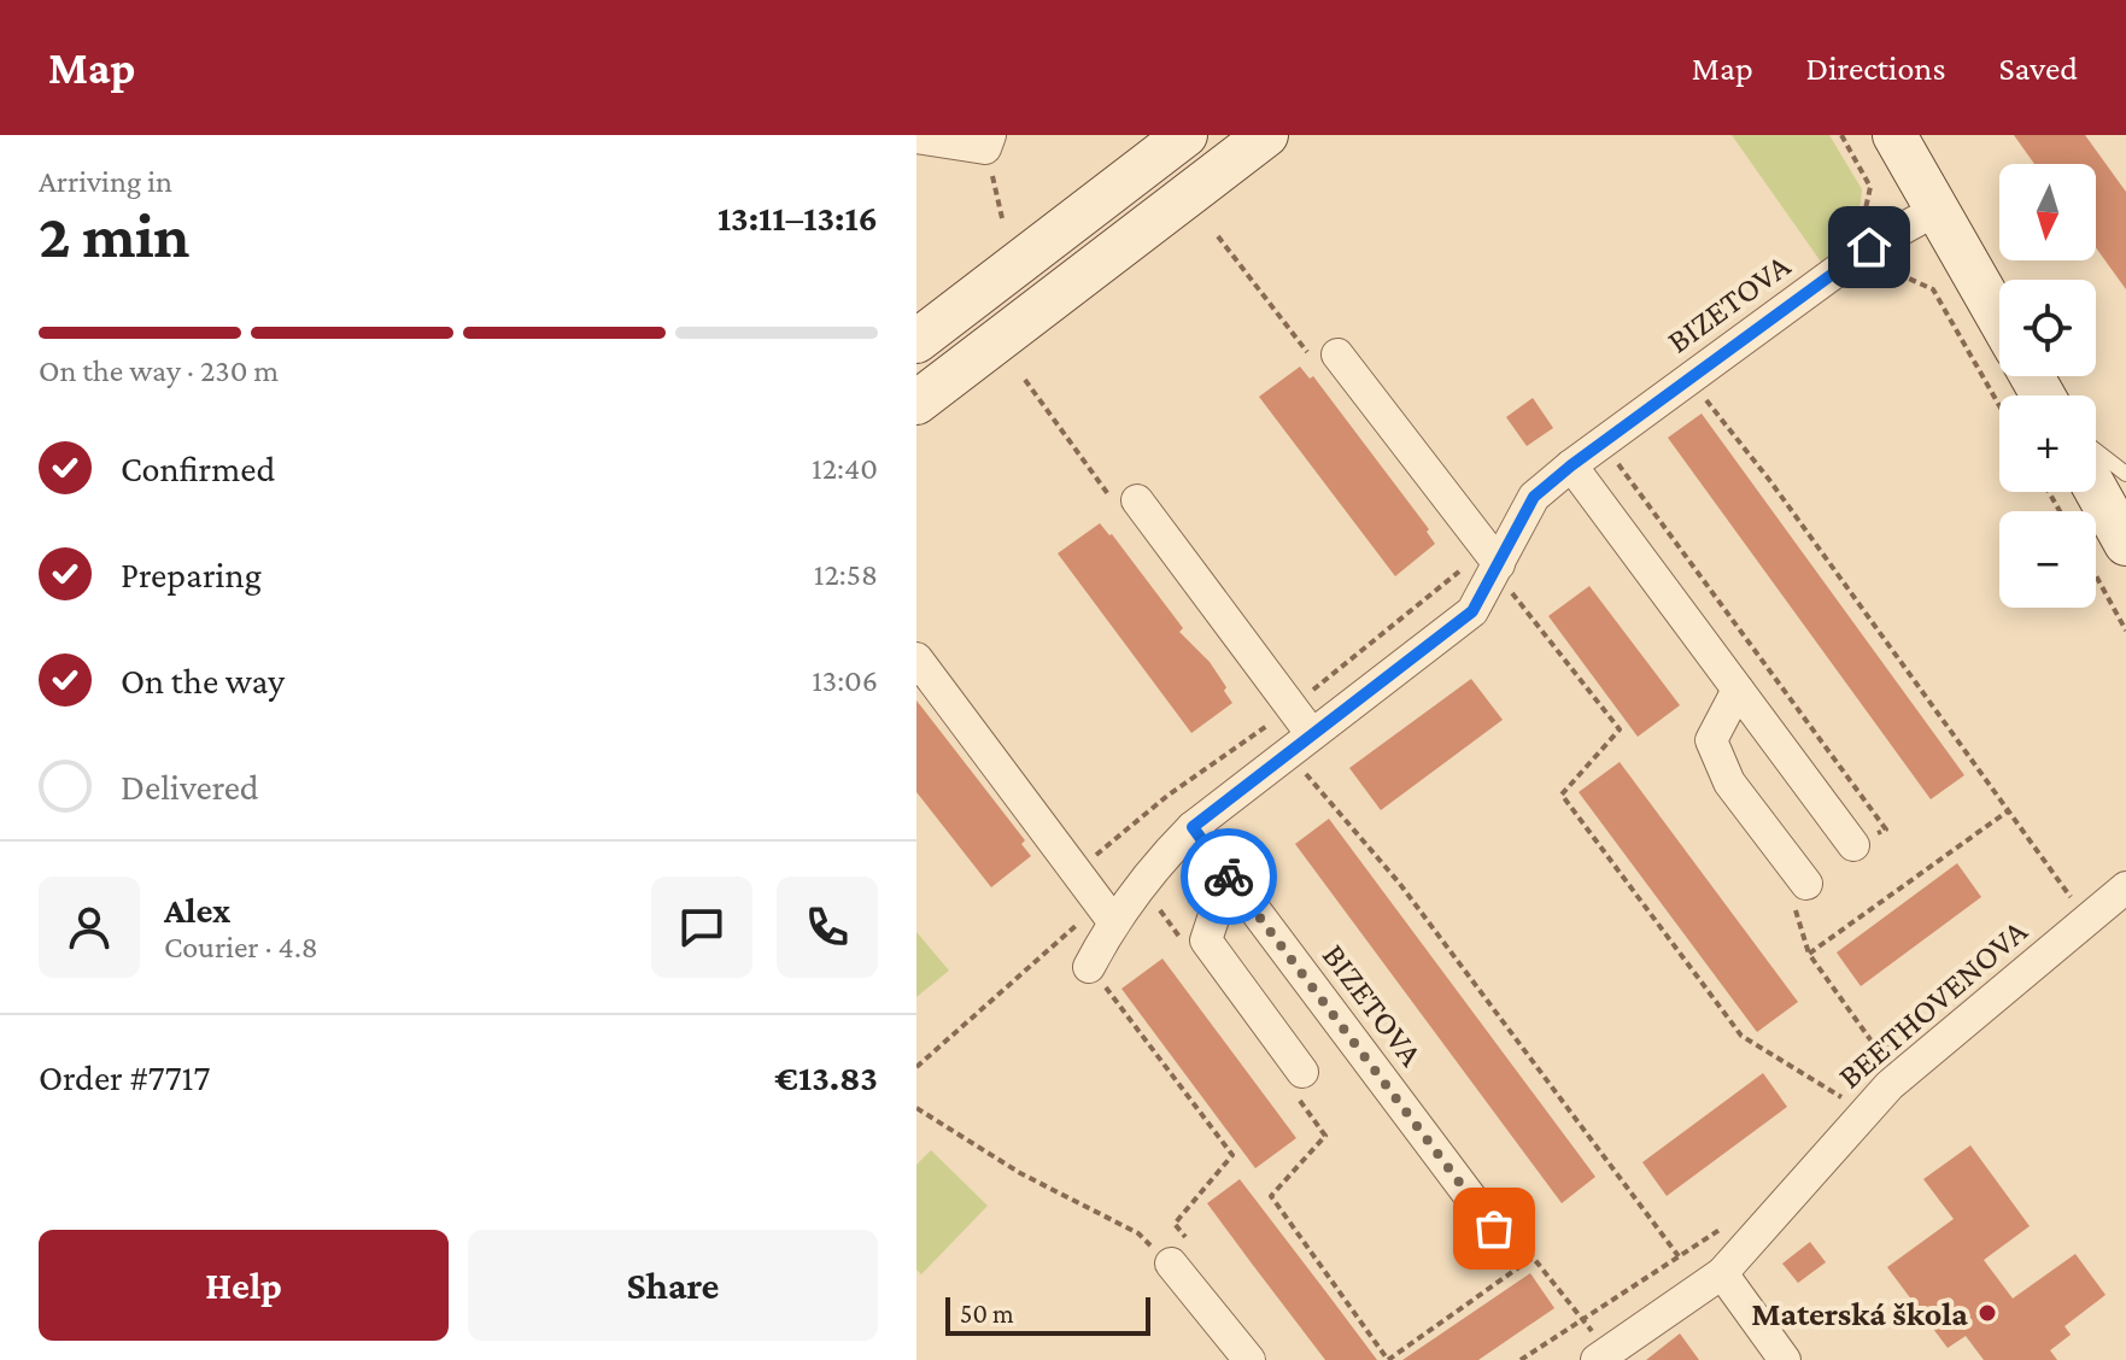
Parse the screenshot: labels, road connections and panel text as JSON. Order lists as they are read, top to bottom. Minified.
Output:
{"streets":{"street":["BIZETOVA","BEETHOVENOVA"]},"places":["Materská škola"],"scale_bar":"50 m","north":"bottom","page":{"header":"Map","nav":["Map","Directions","Saved"],"heading":["2 min","Arriving in","13:11–13:16"],"panel":["Alex","Courier · 4.8","Order #7717","€13.83"],"map_buttons":["+","−"],"bar":"On the way · 230 m","list":[["Confirmed","12:40"],["Preparing","12:58"],["On the way","13:06"],"Delivered"],"buttons":["Help","Share"],"scale":"50 m"}}
